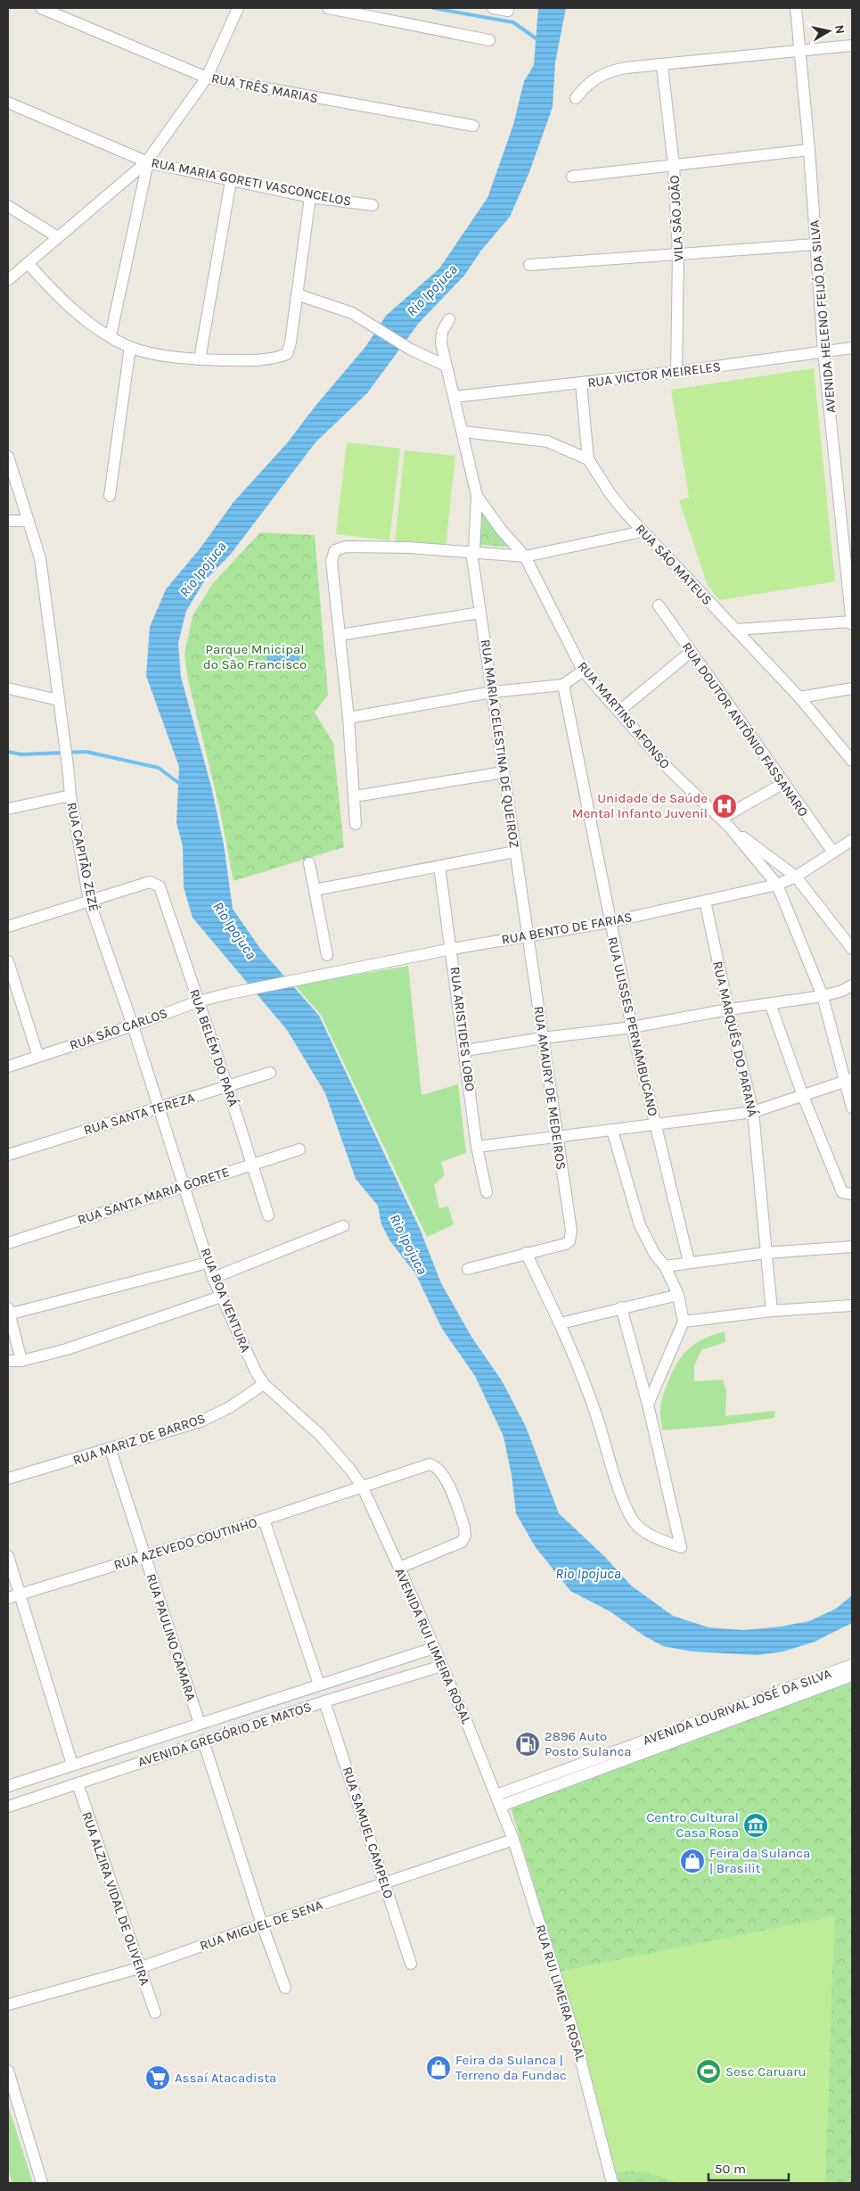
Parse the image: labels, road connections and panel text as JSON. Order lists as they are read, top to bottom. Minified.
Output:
{"streets":{"street":["RUA TRÊS MARIAS","RUA MARIA GORETI VASCONCELOS","VILA SÃO JOÃO","AVENIDA HELENO FEIJÓ DA SILVA","RUA VICTOR MEIRELES","RUA SÃO MATEUS","RUA MARTINS AFONSO","RUA DOUTOR ANTÔNIO FASSANARO","RUA MARIA CELESTINA DE QUEIROZ","RUA CAPITÃO ZEZÉ","RUA BENTO DE FARIAS","RUA ULISSES PERNAMBUCANO","RUA SÃO CARLOS","RUA ARISTIDES LOBO","RUA MARQUÊS DO PARANÁ","RUA BELÉM DO PARÁ","RUA AMAURY DE MEDEIROS","RUA SANTA TEREZA","RUA SANTA MARIA GORETE","RUA BOA VENTURA","RUA MARIZ DE BARROS","RUA AZEVEDO COUTINHO","RUA PAULINO CAMARA","AVENIDA RUI LIMEIRA ROSAL","AVENIDA LOURIVAL JOSÉ DA SILVA","AVENIDA GREGÓRIO DE MATOS","RUA SAMUEL CAMPELO","RUA ALZIRA VIDAL DE OLIVEIRA","RUA MIGUEL DE SENA","RUA RUI LIMEIRA ROSAL"]},"crossings":[["VILA SÃO JOÃO","RUA VICTOR MEIRELES"],["AVENIDA HELENO FEIJÓ DA SILVA","RUA VICTOR MEIRELES"],["RUA VICTOR MEIRELES","RUA MARTINS AFONSO"],["RUA MARTINS AFONSO","RUA MARIA CELESTINA DE QUEIROZ"],["RUA MARTINS AFONSO","RUA BENTO DE FARIAS"],["RUA DOUTOR ANTÔNIO FASSANARO","RUA BENTO DE FARIAS"],["RUA MARIA CELESTINA DE QUEIROZ","RUA BENTO DE FARIAS"],["RUA MARIA CELESTINA DE QUEIROZ","RUA AMAURY DE MEDEIROS"],["RUA CAPITÃO ZEZÉ","RUA SÃO CARLOS"],["RUA CAPITÃO ZEZÉ","RUA BELÉM DO PARÁ"],["RUA CAPITÃO ZEZÉ","RUA BOA VENTURA"],["RUA BENTO DE FARIAS","RUA ULISSES PERNAMBUCANO"],["RUA BENTO DE FARIAS","RUA SÃO CARLOS"],["RUA BENTO DE FARIAS","RUA ARISTIDES LOBO"],["RUA BENTO DE FARIAS","RUA MARQUÊS DO PARANÁ"],["RUA BENTO DE FARIAS","RUA AMAURY DE MEDEIROS"],["RUA SÃO CARLOS","RUA BELÉM DO PARÁ"],["RUA SÃO CARLOS","RUA BOA VENTURA"],["RUA BELÉM DO PARÁ","RUA SANTA TEREZA"],["RUA BELÉM DO PARÁ","RUA SANTA MARIA GORETE"],["RUA SANTA TEREZA","RUA BOA VENTURA"],["RUA SANTA MARIA GORETE","RUA BOA VENTURA"],["RUA BOA VENTURA","RUA MARIZ DE BARROS"],["RUA BOA VENTURA","RUA AZEVEDO COUTINHO"],["RUA BOA VENTURA","AVENIDA RUI LIMEIRA ROSAL"],["RUA MARIZ DE BARROS","RUA PAULINO CAMARA"],["RUA AZEVEDO COUTINHO","RUA PAULINO CAMARA"],["RUA AZEVEDO COUTINHO","AVENIDA RUI LIMEIRA ROSAL"],["RUA PAULINO CAMARA","AVENIDA GREGÓRIO DE MATOS"],["AVENIDA RUI LIMEIRA ROSAL","AVENIDA LOURIVAL JOSÉ DA SILVA"],["AVENIDA RUI LIMEIRA ROSAL","AVENIDA GREGÓRIO DE MATOS"],["AVENIDA RUI LIMEIRA ROSAL","RUA RUI LIMEIRA ROSAL"],["AVENIDA LOURIVAL JOSÉ DA SILVA","RUA RUI LIMEIRA ROSAL"],["AVENIDA GREGÓRIO DE MATOS","RUA SAMUEL CAMPELO"],["AVENIDA GREGÓRIO DE MATOS","RUA ALZIRA VIDAL DE OLIVEIRA"],["RUA SAMUEL CAMPELO","RUA MIGUEL DE SENA"],["RUA ALZIRA VIDAL DE OLIVEIRA","RUA MIGUEL DE SENA"],["RUA MIGUEL DE SENA","RUA RUI LIMEIRA ROSAL"]],"water":["Rio Ipojuca"],"parks":["Parque Mnicipal do São Francisco"],"places":{"hospital":["Unidade de Saúde Mental Infanto Juvenil"],"fuel station":["2896 Auto Posto Sulanca"],"museum":["Centro Cultural Casa Rosa"],"shop":["Feira da Sulanca | Brasilit","Feira da Sulanca | Terreno da Fundac"],"sports":["Sesc Caruaru"],"supermarket":["Assaí Atacadista"]},"scale_bar":"50 m","north":"right"}
